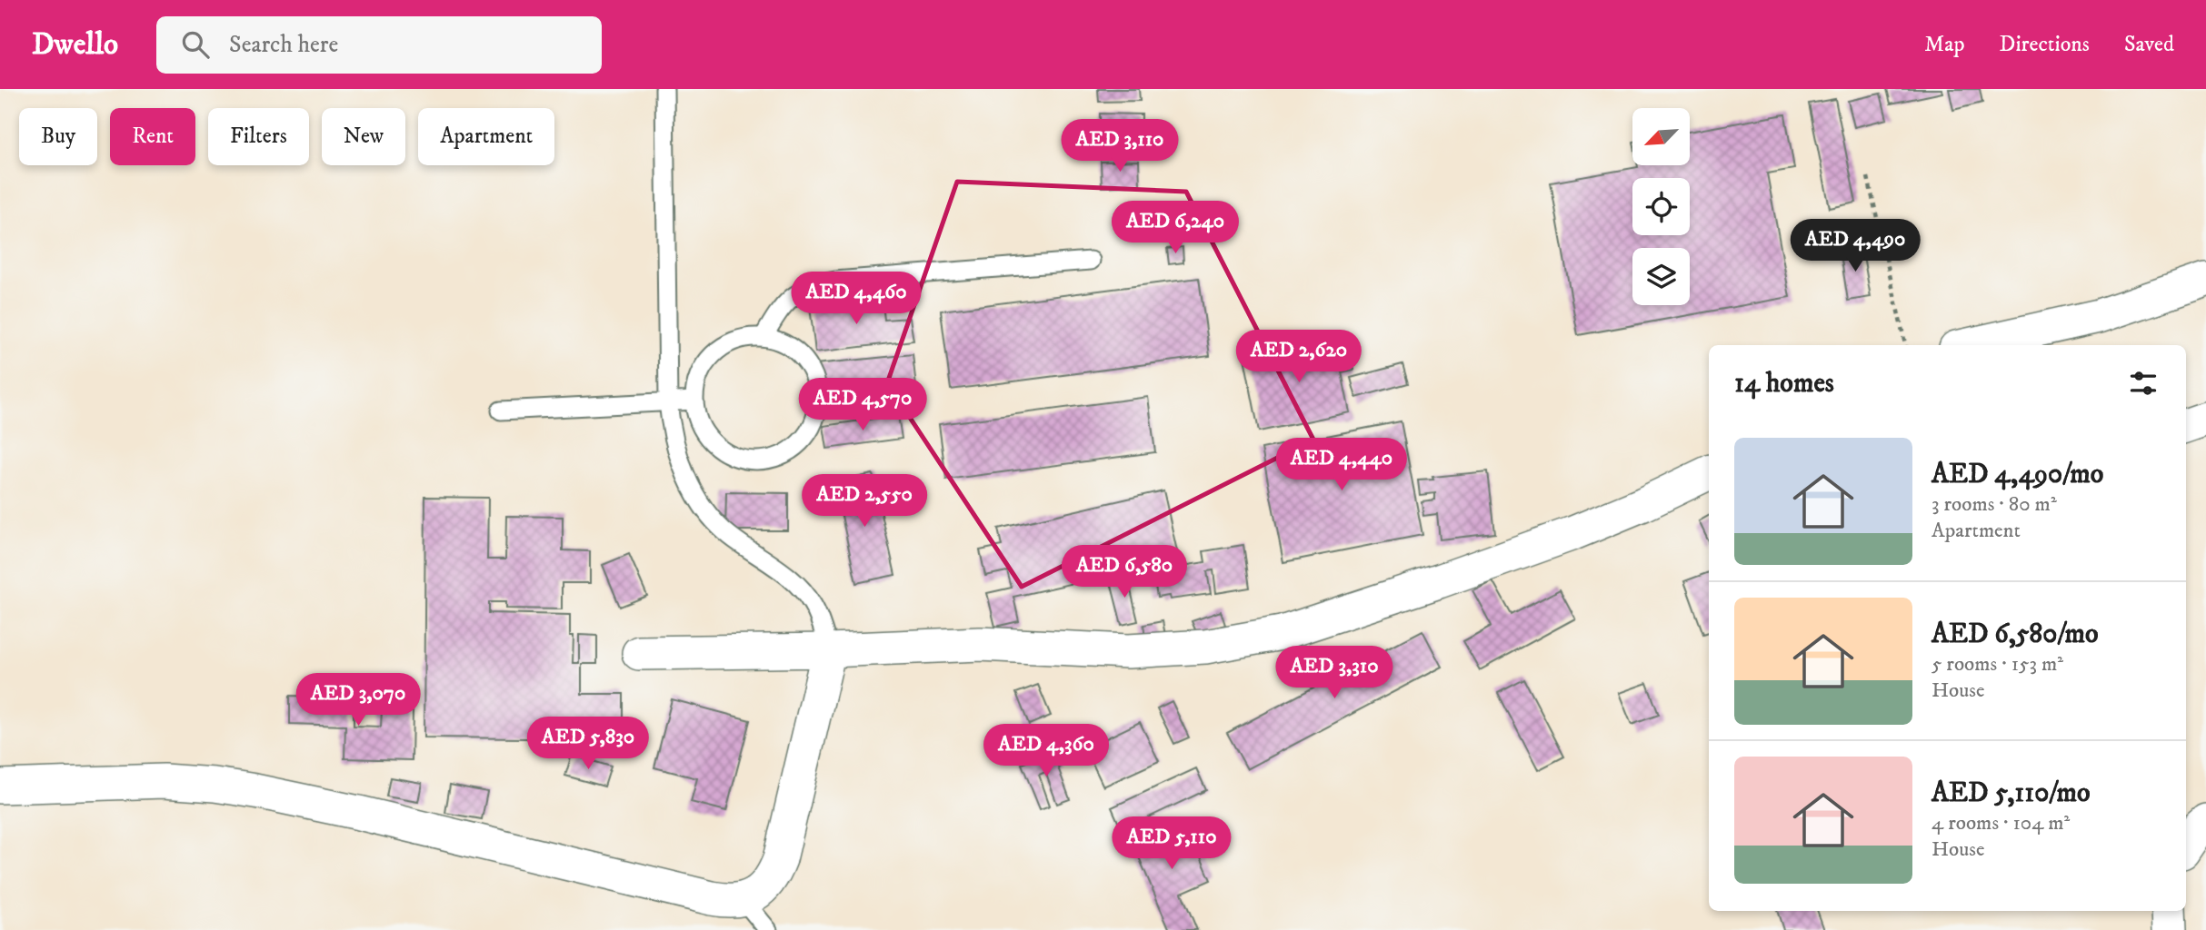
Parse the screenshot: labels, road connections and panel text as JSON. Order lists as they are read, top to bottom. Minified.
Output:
{"north":"bottom left","page":{"header":"Dwello","search":"Search here","nav":["Map","Directions","Saved"],"chip":["Buy","Rent","Filters","New","Apartment"],"price":["AED 3,110","AED 6,240","AED 4,490","AED 4,460","AED 2,620","AED 4,570","AED 4,440","AED 2,550","AED 6,580","AED 3,310","AED 3,070","AED 5,830","AED 4,360","AED 5,110"],"heading":"14 homes","list":[{"name":"AED 4,490/mo","note":"3 rooms · 80 m² · Apartment"},{"name":"AED 6,580/mo","note":"5 rooms · 153 m² · House"},{"name":"AED 5,110/mo","note":"4 rooms · 104 m² · House"}]}}
